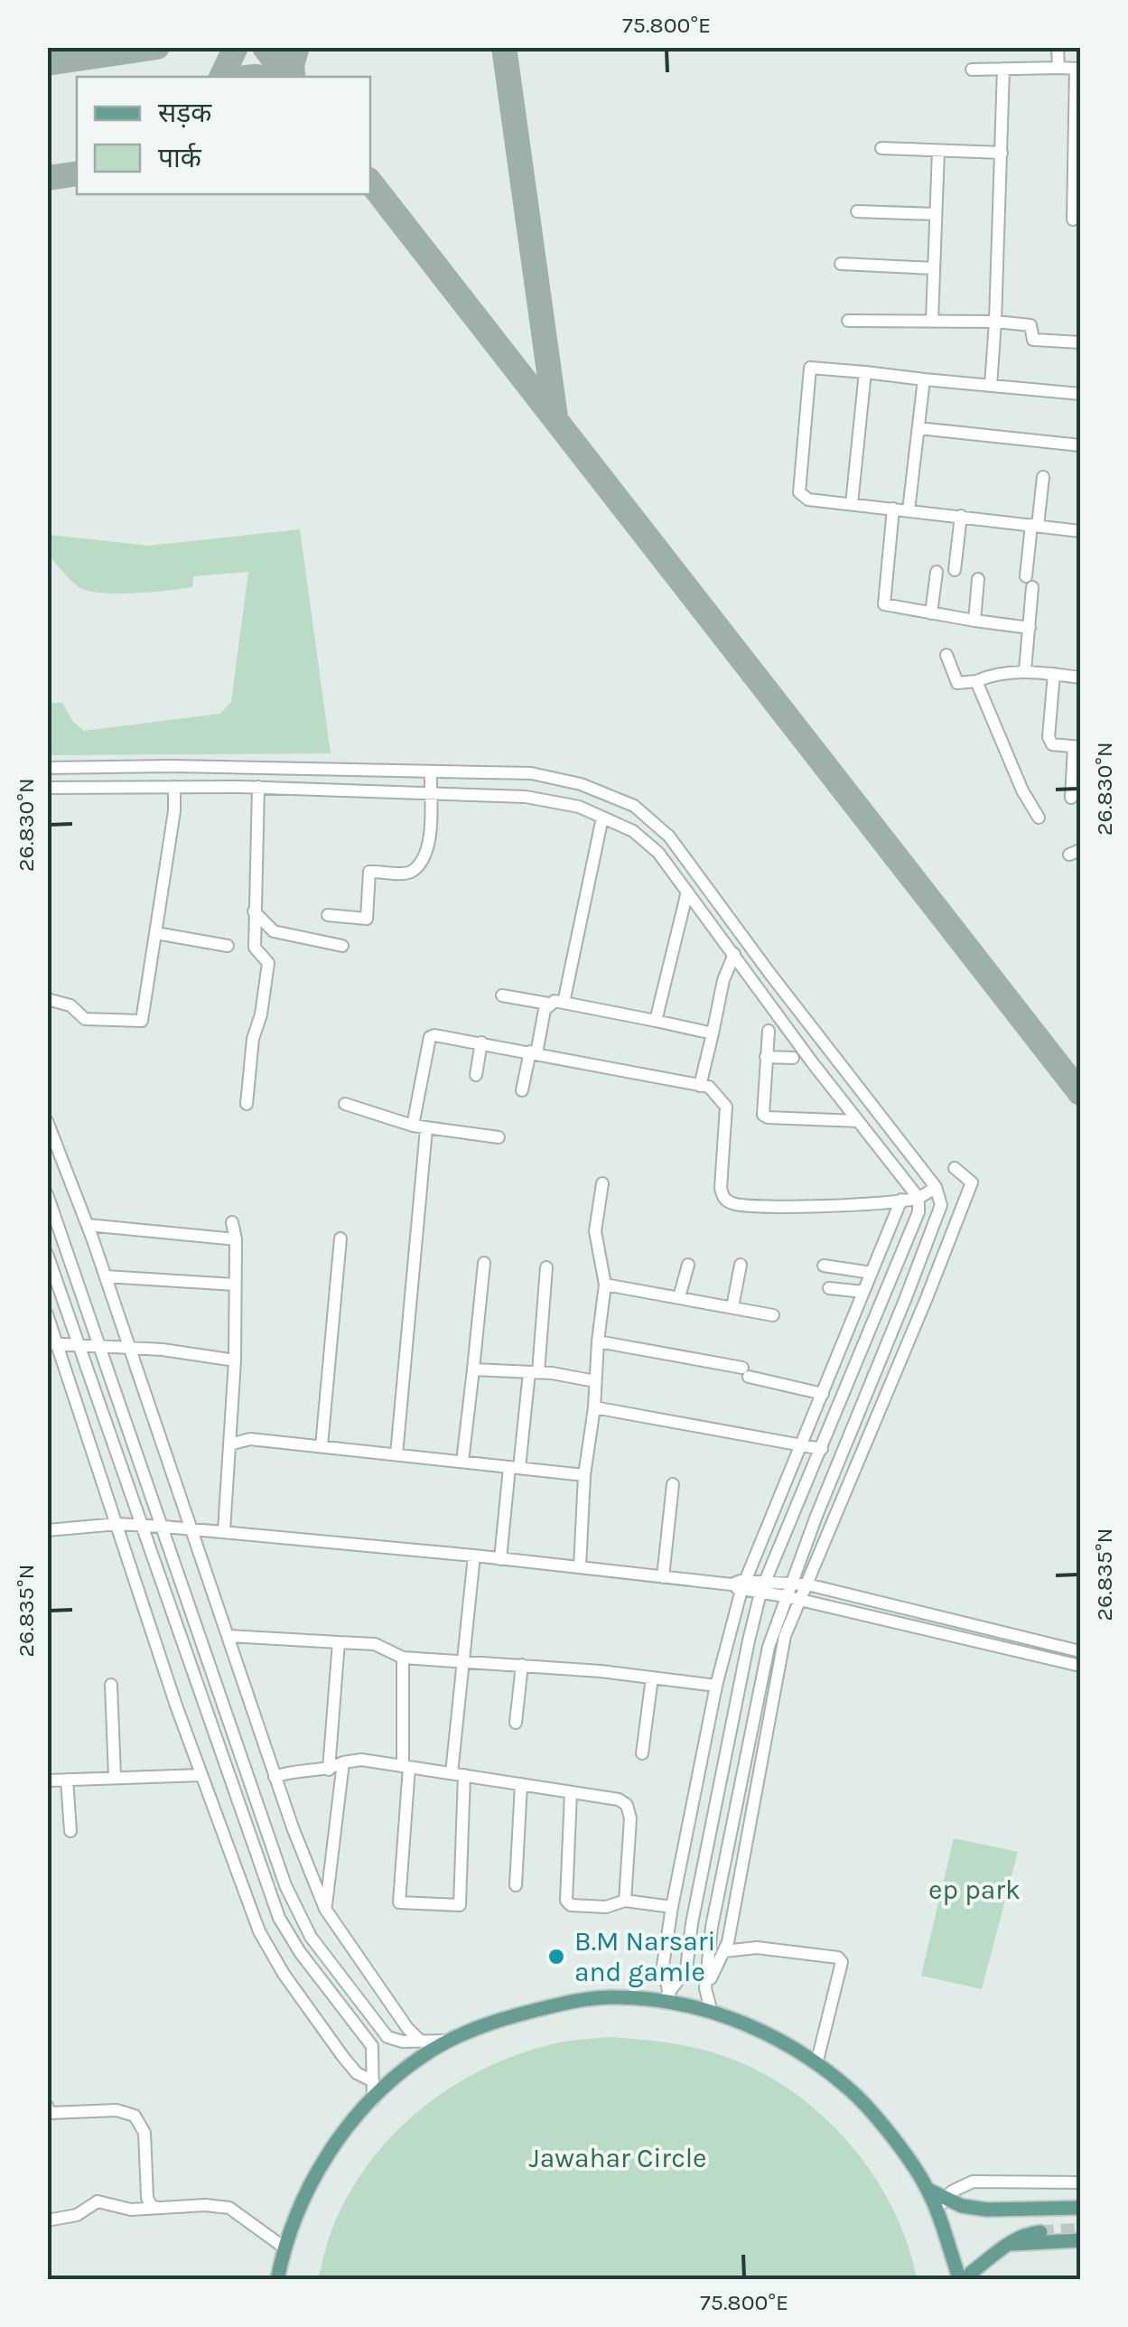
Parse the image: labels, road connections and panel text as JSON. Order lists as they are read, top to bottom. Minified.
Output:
{"parks":["ep park","Jawahar Circle"],"places":["B.M Narsari and gamle"],"legend":["सड़क","पार्क"],"coordinates":["75.800°E","26.830°N","26.835°N"]}
